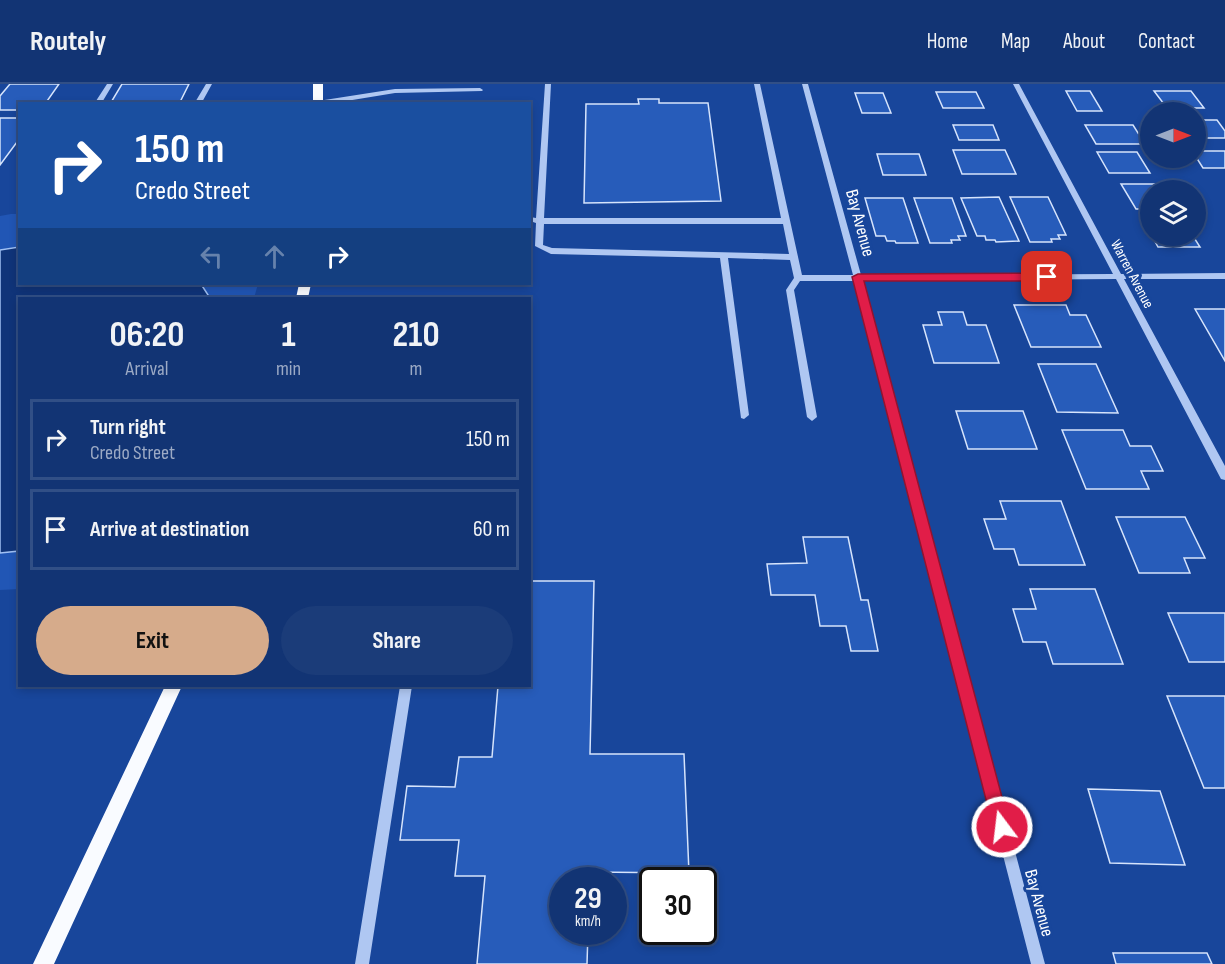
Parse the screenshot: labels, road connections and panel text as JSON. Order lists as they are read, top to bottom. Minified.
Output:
{"streets":{"street":["Bay Avenue","Warren Avenue"]},"north":"right","page":{"header":"Routely","nav":["Home","Map","About","Contact"],"turn":["150 m","Credo Street"],"eta":["06:20","Arrival","1","min","210","m"],"list":[{"name":"Turn right","note":"Credo Street","value":"150 m"},{"name":"Arrive at destination","value":"60 m"}],"buttons":["Exit","Share"],"speed":"29 km/h","limit":"30"}}
